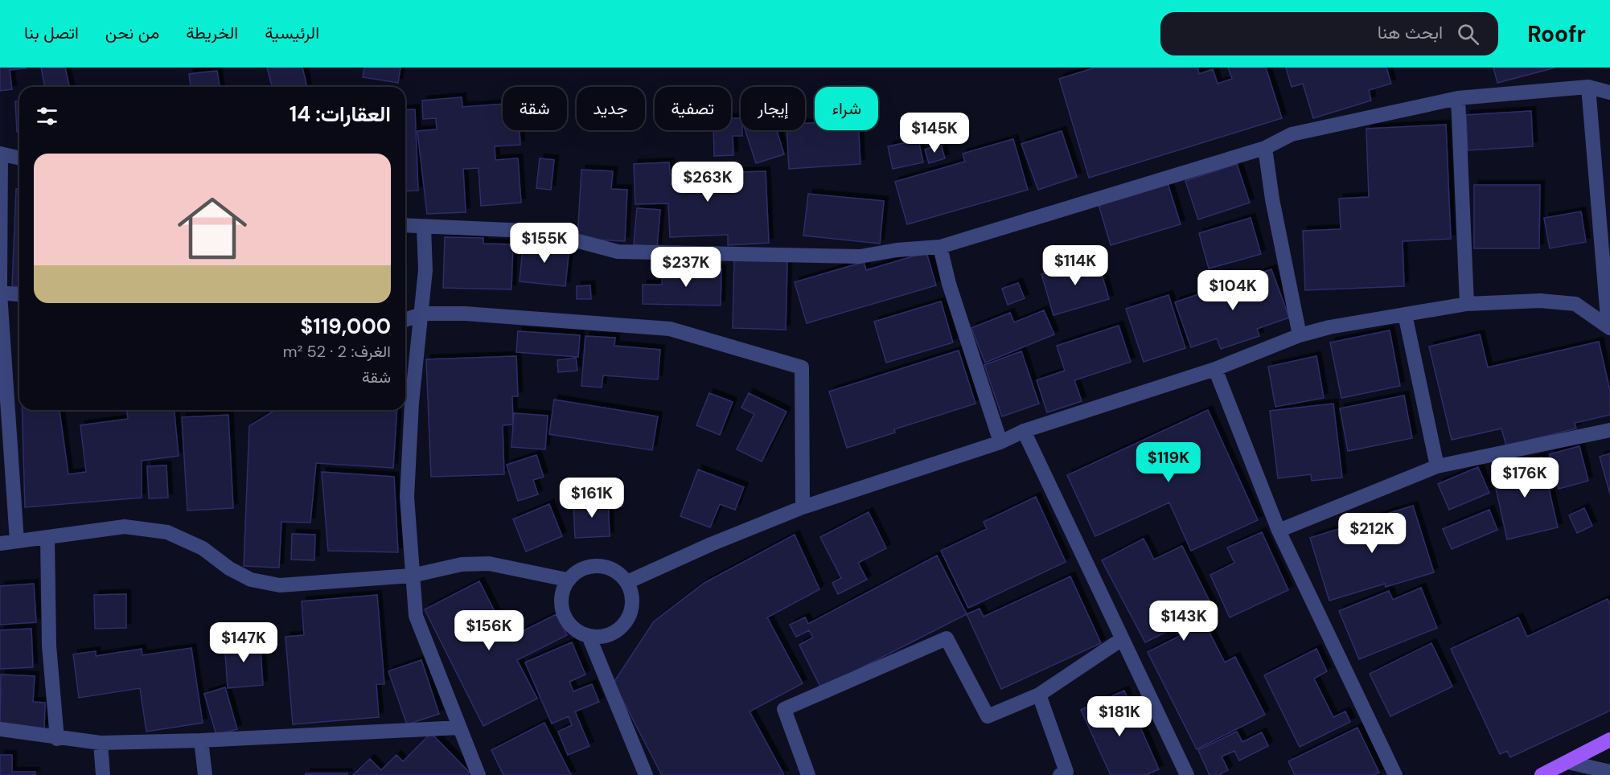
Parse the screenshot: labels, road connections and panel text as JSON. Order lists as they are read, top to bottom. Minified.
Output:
{"page":{"header":"Roofr","search":"ابحث هنا","nav":["الرئيسية","الخريطة","من نحن","اتصل بنا"],"chip":["شراء","إيجار","تصفية","جديد","شقة"],"heading":"العقارات: 14","price":["$145K","$263K","$155K","$114K","$237K","$104K","$119K","$176K","$161K","$212K","$143K","$156K","$147K","$181K"],"list":[{"name":"$119,000","note":"الغرف: 2 · 52 m² · شقة"}]}}
